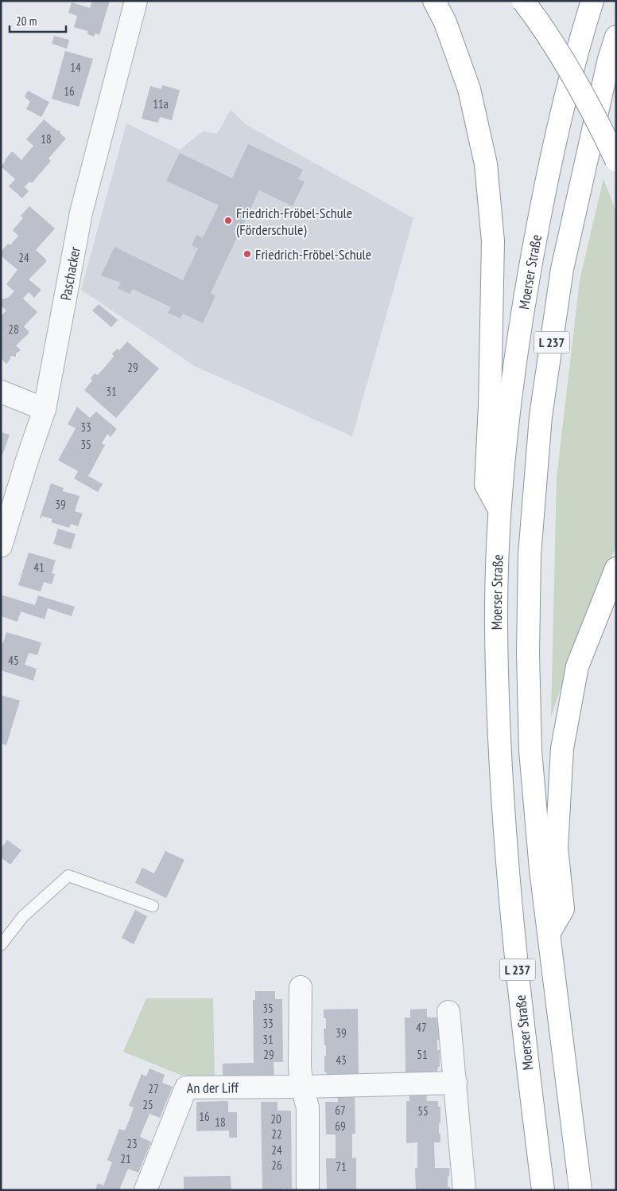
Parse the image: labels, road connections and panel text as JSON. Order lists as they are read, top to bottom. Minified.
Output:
{"streets":{"highway":["Moerser Straße","L 237"],"street":["Paschacker","An der Liff"]},"places":["Friedrich-Fröbel-Schule (Förderschule)","Friedrich-Fröbel-Schule"],"house_numbers":["14","16","11a","18","24","28","29","31","33","35","39","41","45","35","33","47","39","31","29","51","43","27","25","67","55","16","20","18","69","22","23","24","21","26","71"],"scale_bar":"20 m"}
